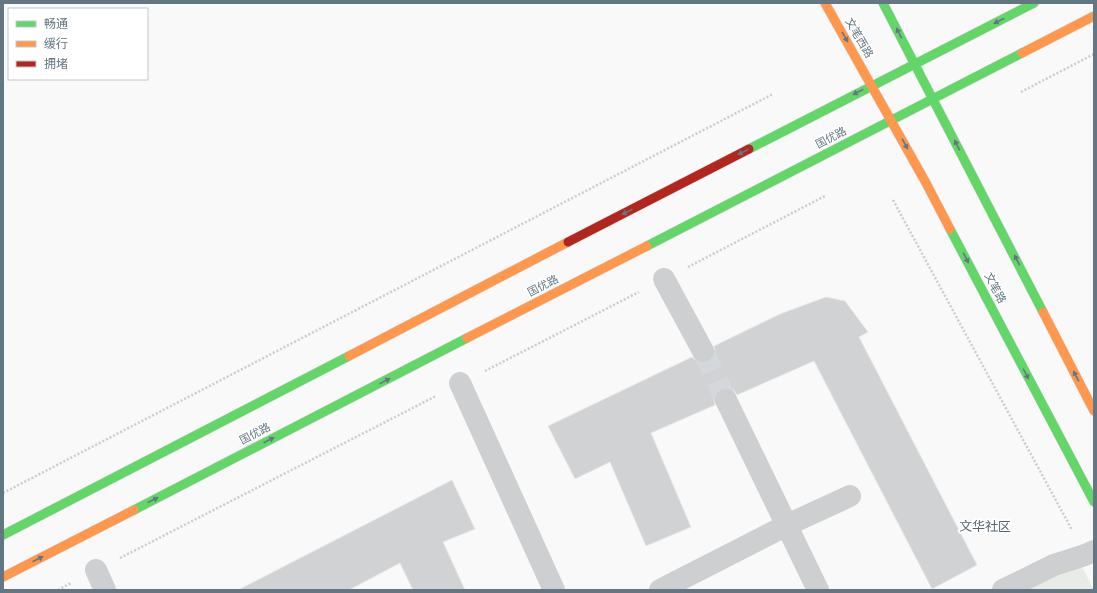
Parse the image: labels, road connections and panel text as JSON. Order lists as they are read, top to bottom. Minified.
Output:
{"streets":{"main road":["文笔西路","国优路","文笔路"]},"crossings":[["文笔西路","文笔路"],["国优路","文笔路"]],"districts":["文华社区"],"legend":["畅通","缓行","拥堵"]}
